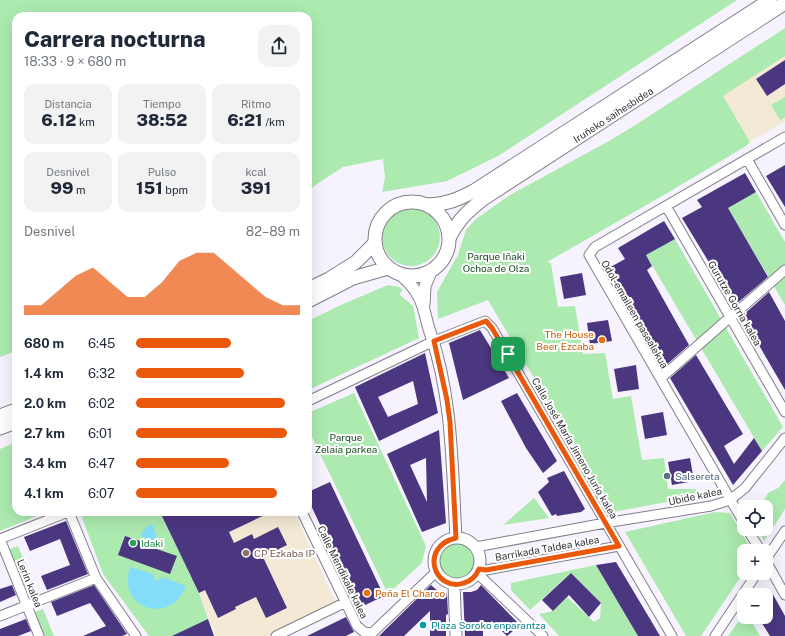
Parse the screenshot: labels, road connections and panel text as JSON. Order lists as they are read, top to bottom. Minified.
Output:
{"streets":{"highway":["Iruñeko saihesbidea"],"street":["Gurutze Gorria kalea","Odol-emaileen pasealekua","Calle José María Jimeno Jurío kalea","Ubide kalea","Barrikada Taldea kalea","Calle Mendikale kalea","Lerin kalea"]},"crossings":[["Gurutze Gorria kalea","Odol-emaileen pasealekua"],["Odol-emaileen pasealekua","Ubide kalea"],["Calle José María Jimeno Jurío kalea","Ubide kalea"],["Calle José María Jimeno Jurío kalea","Barrikada Taldea kalea"],["Ubide kalea","Barrikada Taldea kalea"]],"parks":["Parque Iñaki Ochoa de Olza","Parque Zelaia parkea"],"places":["The House Beer Ezcaba","Salsereta","Idaki","CP Ezkaba IP","Peña El Charco","Plaza Soroko enparantza"],"page":{"heading":["Carrera nocturna","18:33 · 9 × 680 m"],"stats":[["Distancia","6.12 km"],["Tiempo","38:52"],["Ritmo","6:21 /km"],["Desnivel","99 m"],["Pulso","151 bpm"],["kcal","391"]],"chart":["Desnivel","82–89 m"],"list":[{"name":"680 m","note":"6:45"},{"name":"1.4 km","note":"6:32"},{"name":"2.0 km","note":"6:02"},{"name":"2.7 km","note":"6:01"},{"name":"3.4 km","note":"6:47"},{"name":"4.1 km","note":"6:07"}],"map_buttons":["+","−"]}}
